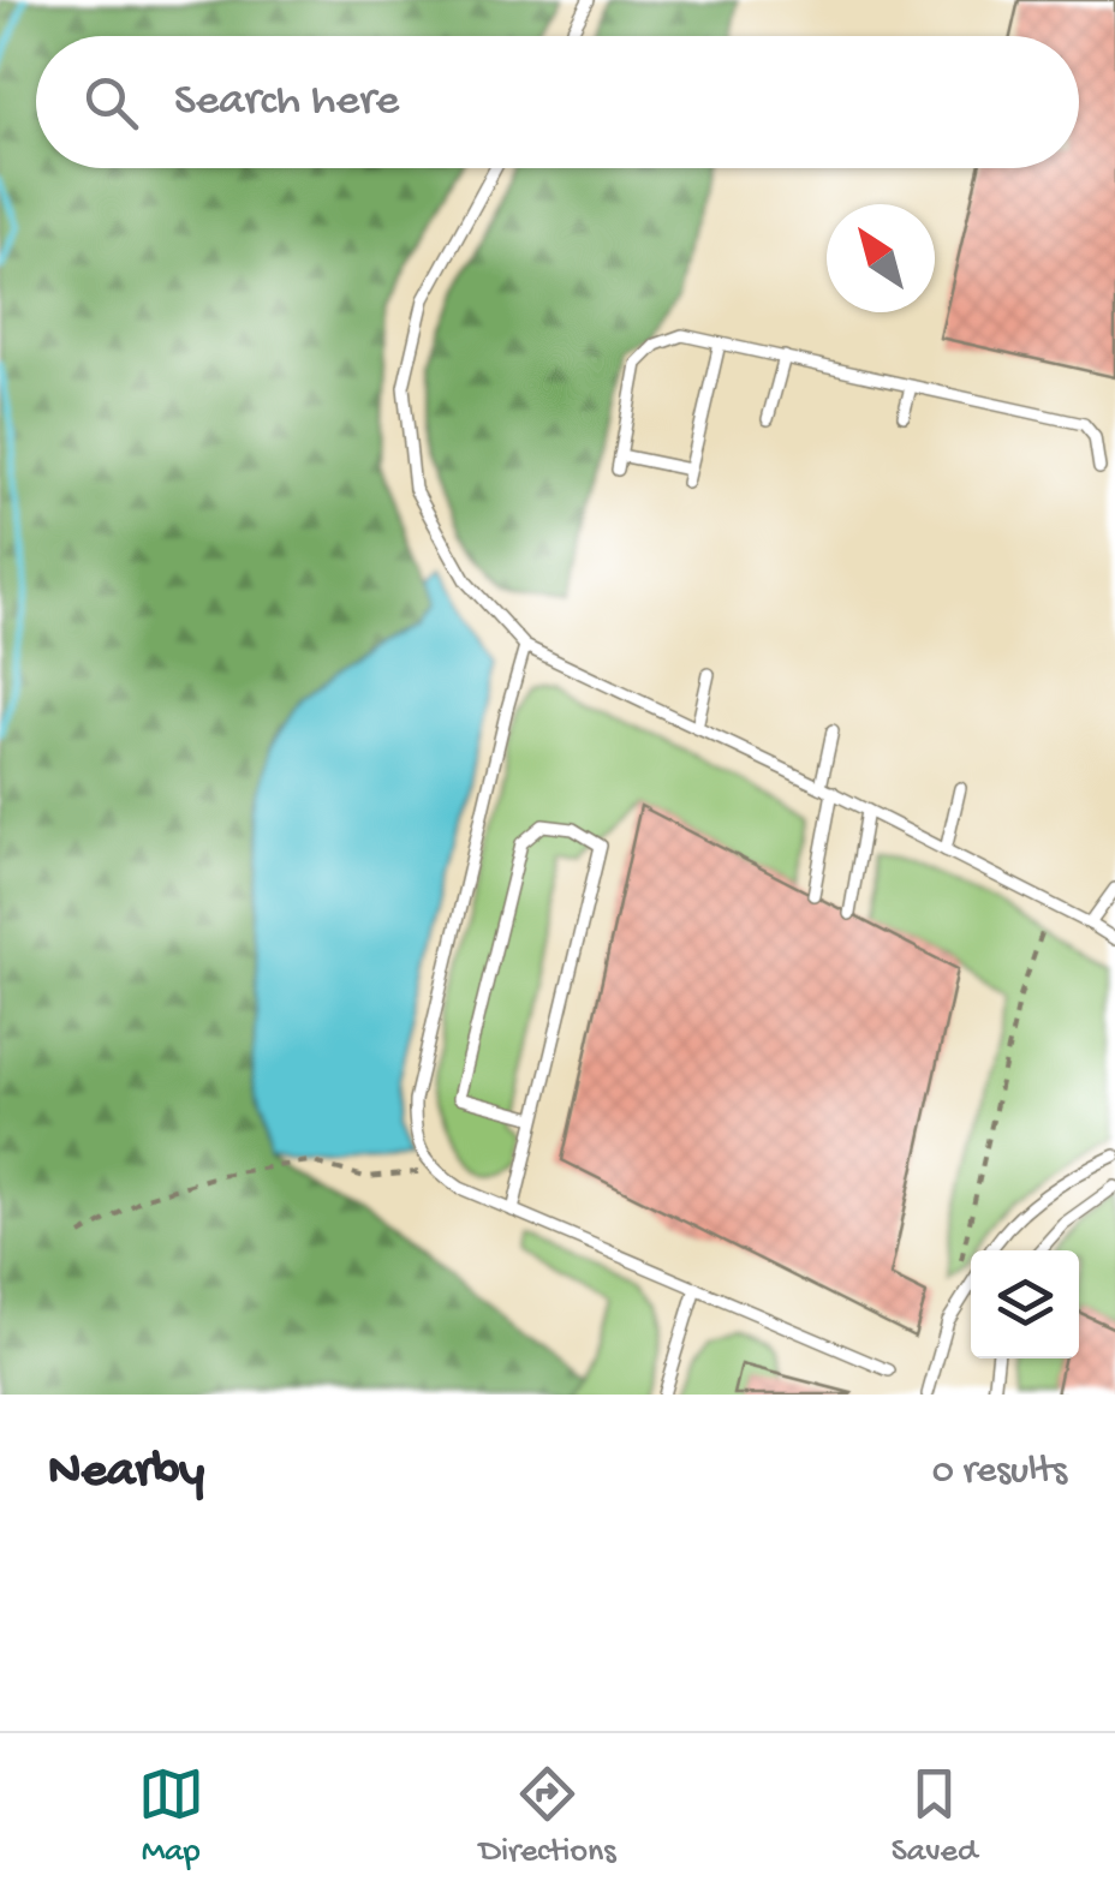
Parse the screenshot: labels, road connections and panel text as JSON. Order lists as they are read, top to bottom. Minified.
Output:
{"north":"top left","page":{"search":"Search here","heading":["Nearby","0 results"],"nav":["Map","Directions","Saved"]}}
